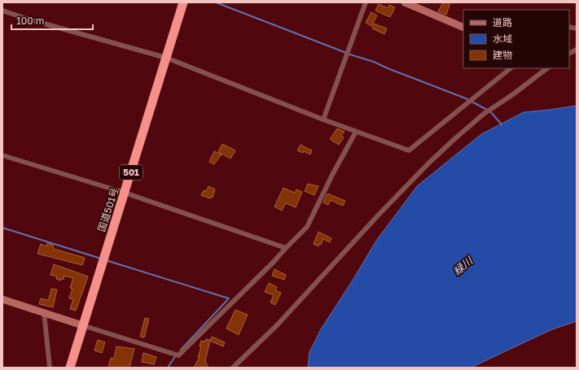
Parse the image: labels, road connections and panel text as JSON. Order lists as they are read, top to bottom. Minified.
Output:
{"streets":{"highway":["501","国道501号"]},"water":["緑川"],"legend":["道路","水域","建物"],"scale_bar":"100 m"}
